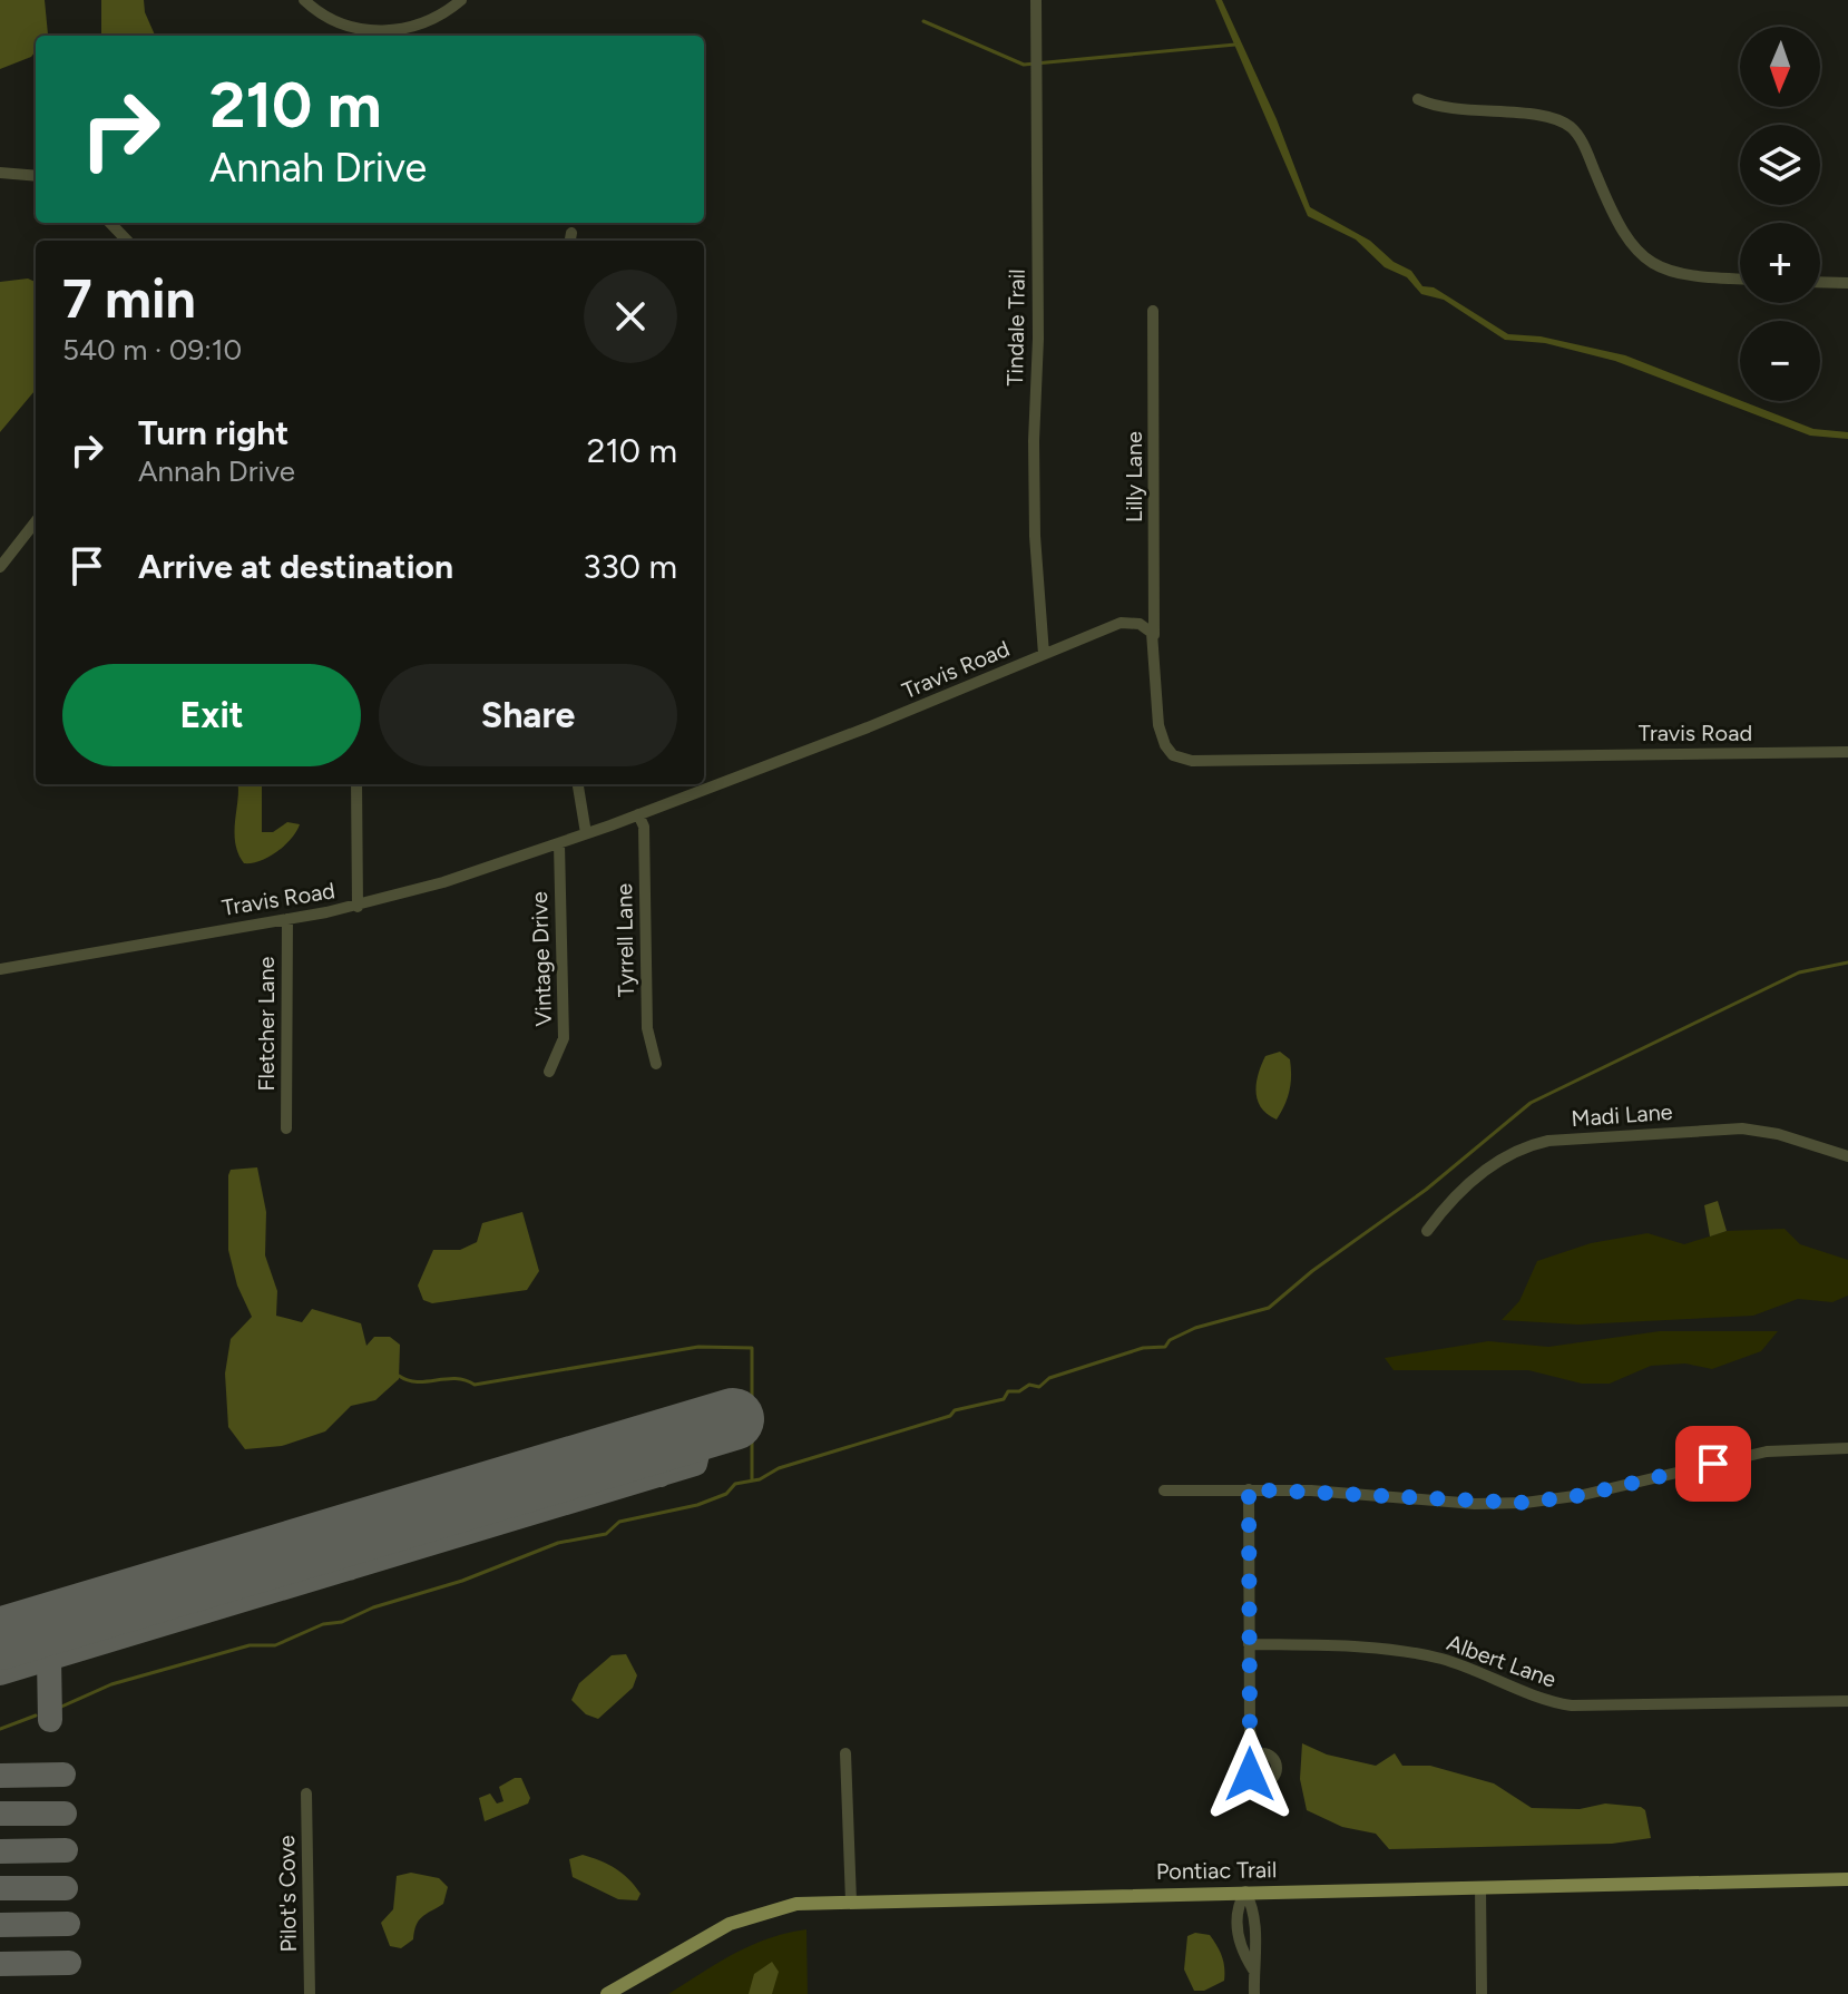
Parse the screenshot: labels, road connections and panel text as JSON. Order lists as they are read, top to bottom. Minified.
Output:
{"streets":{"main road":["Pontiac Trail"],"street":["Tindale Trail","Lilly Lane","Travis Road","Tyrrell Lane","Vintage Drive","Fletcher Lane","Madi Lane","Albert Lane","Pilot's Cove"]},"crossings":[["Tindale Trail","Travis Road"],["Lilly Lane","Travis Road"],["Travis Road","Tyrrell Lane"],["Travis Road","Vintage Drive"],["Travis Road","Fletcher Lane"]],"north":"bottom","page":{"map_buttons":["+","−"],"turn":["210 m","Annah Drive"],"heading":["7 min","540 m · 09:10"],"list":[{"name":"Turn right","note":"Annah Drive","value":"210 m"},{"name":"Arrive at destination","value":"330 m"}],"buttons":["Exit","Share"]}}
